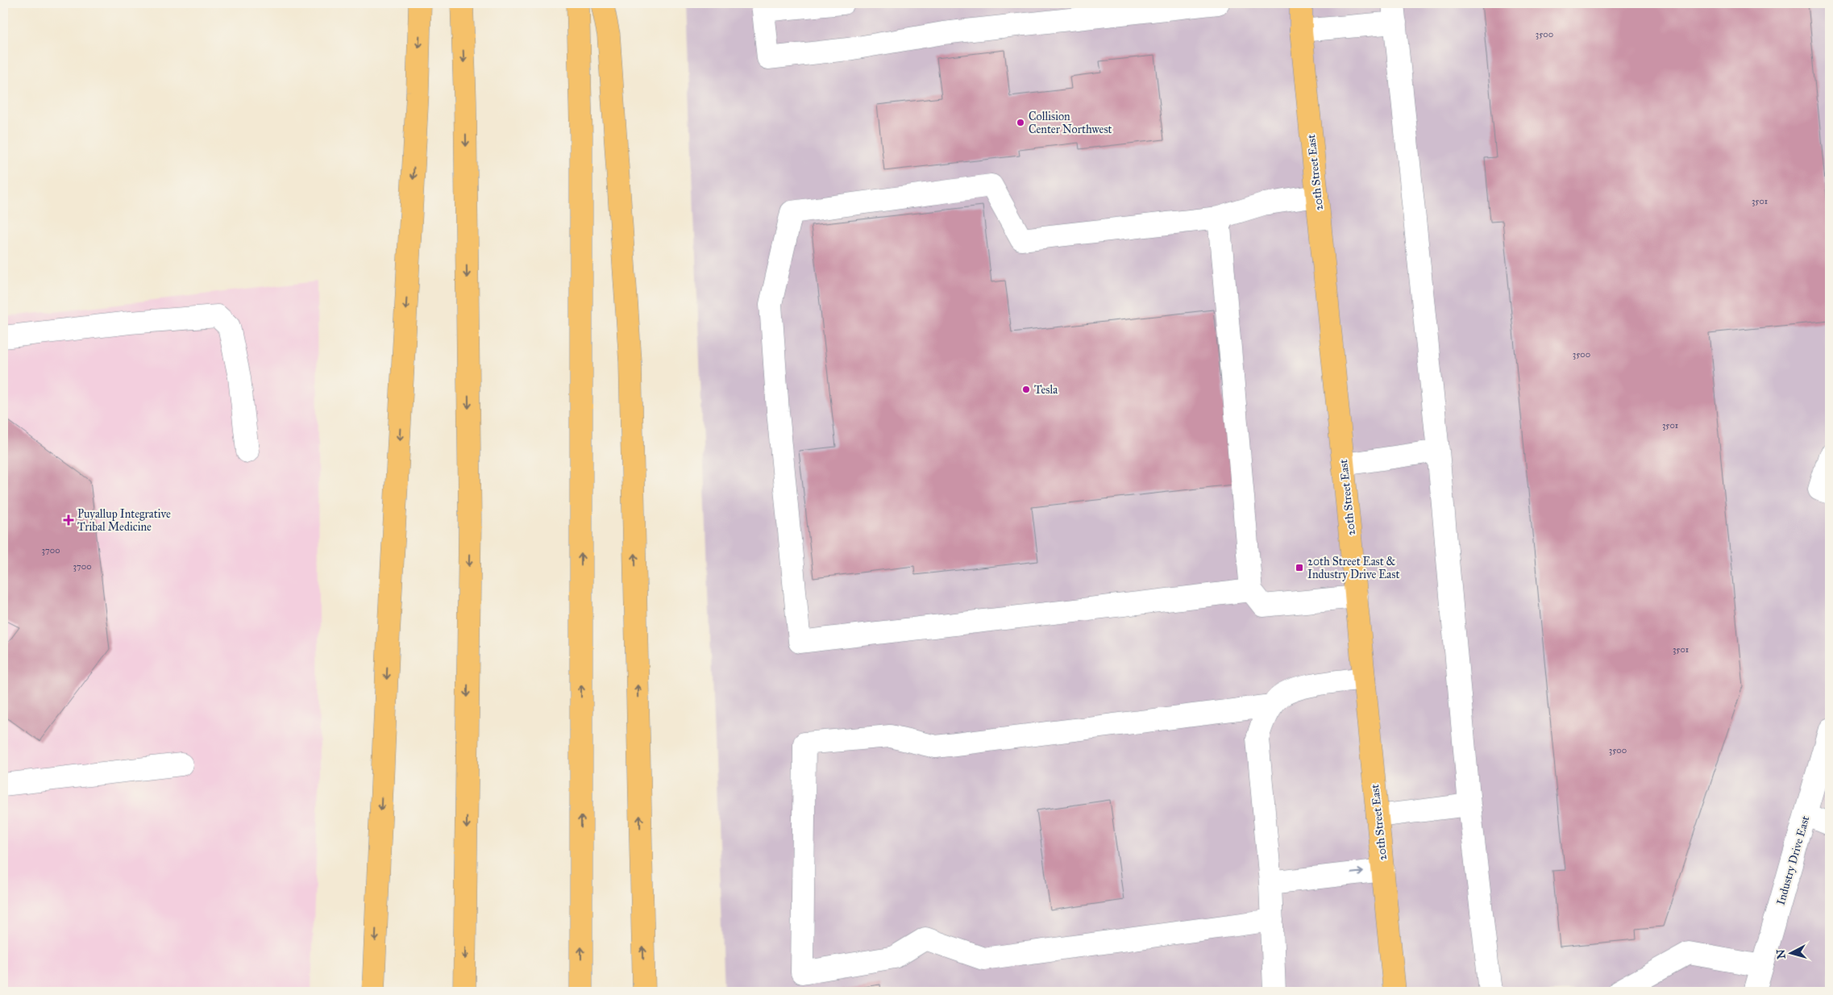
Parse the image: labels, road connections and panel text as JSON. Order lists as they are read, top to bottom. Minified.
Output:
{"streets":{"main road":["20th Street East"],"street":["Industry Drive East"]},"places":{"other":["Collision Center Northwest","Tesla"],"health":["Puyallup Integrative Tribal Medicine"],"transit":["20th Street East & Industry Drive East"]},"house_numbers":["3500","3501","3500","3501","3700","3700","3501","3500"],"north":"left"}
